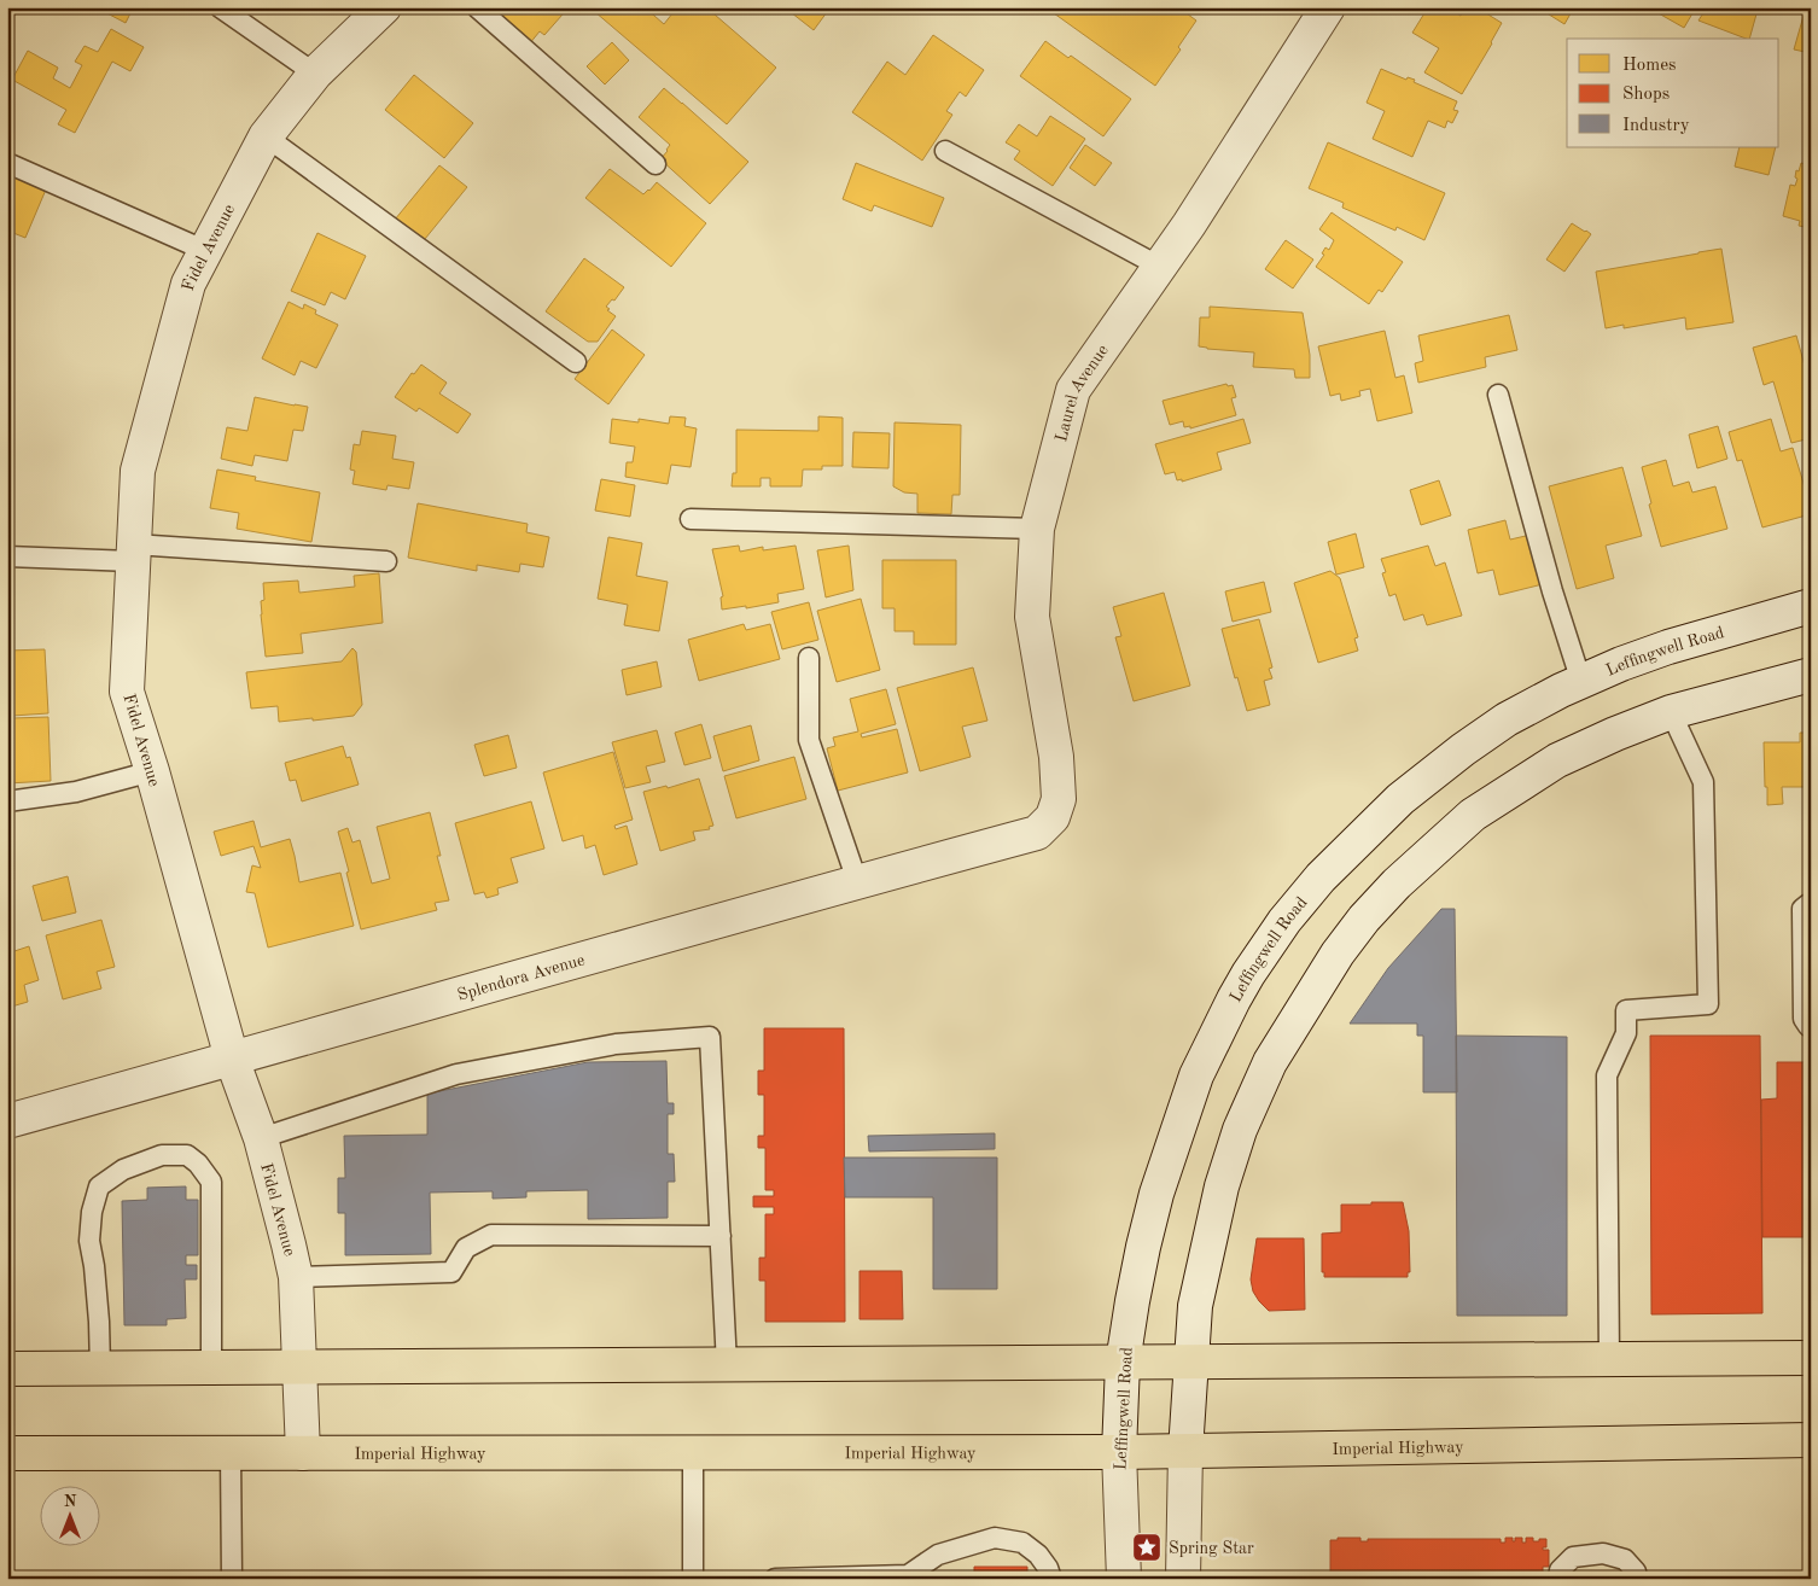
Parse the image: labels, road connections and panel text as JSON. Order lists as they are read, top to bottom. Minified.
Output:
{"streets":{"main road":["Imperial Highway"],"street":["Fidel Avenue","Laurel Avenue","Leffingwell Road","Splendora Avenue"]},"crossings":[["Fidel Avenue","Splendora Avenue"],["Fidel Avenue","Imperial Highway"],["Laurel Avenue","Splendora Avenue"],["Leffingwell Road","Imperial Highway"]],"places":{"place":["Spring Star"]},"legend":["Homes","Shops","Industry"],"north":"top"}
